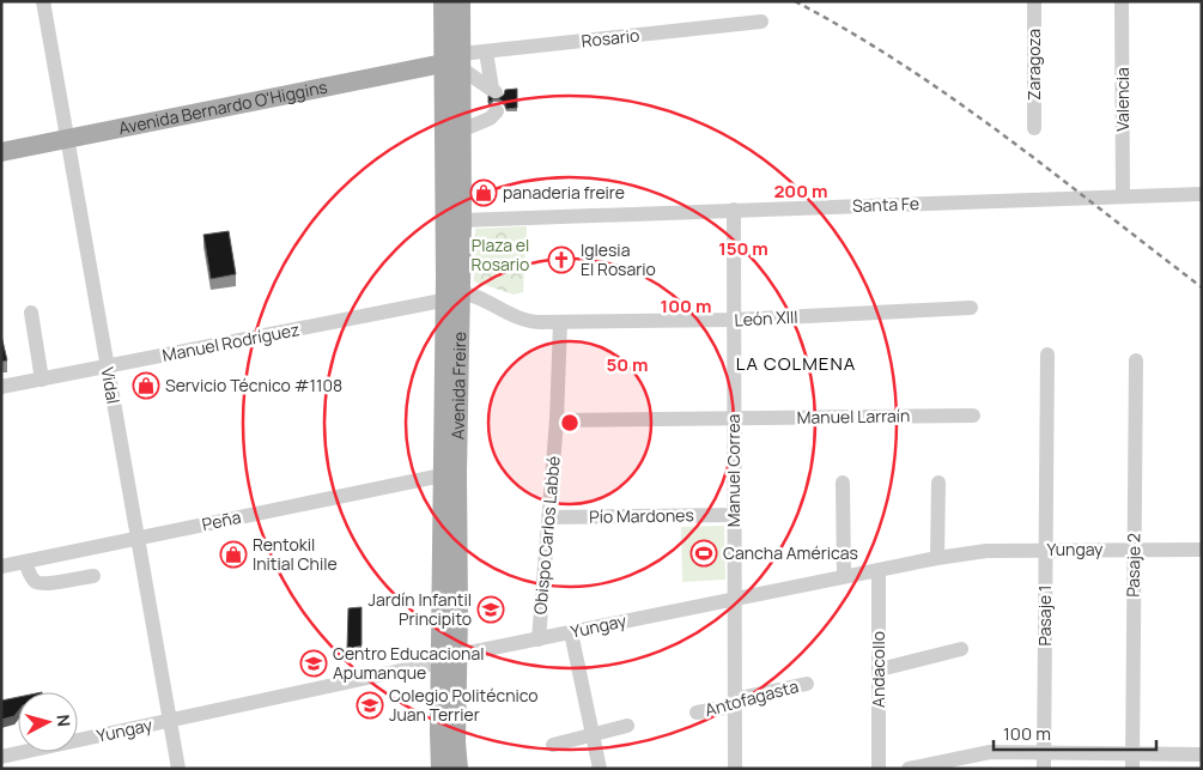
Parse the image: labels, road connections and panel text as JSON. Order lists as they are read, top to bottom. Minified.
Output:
{"streets":{"main road":["Avenida Bernardo O'Higgins","Avenida Freire"],"street":["Rosario","Zaragoza","Valencia","Santa Fe","León XIII","Manuel Rodríguez","Vidal","Manuel Larraín","Manuel Correa","Pío Mardones","Peña","Obispo Carlos Labbé","Yungay","Pasaje 2","Pasaje 1","Andacollo","Antofagasta"]},"crossings":[["Rosario","Avenida Bernardo O'Higgins"],["Rosario","Avenida Freire"],["Valencia","Santa Fe"],["Avenida Bernardo O'Higgins","Vidal"],["Avenida Bernardo O'Higgins","Avenida Freire"],["Santa Fe","Avenida Freire"],["Santa Fe","Manuel Correa"],["León XIII","Manuel Rodríguez"],["León XIII","Avenida Freire"],["León XIII","Manuel Correa"],["León XIII","Obispo Carlos Labbé"],["Manuel Rodríguez","Vidal"],["Manuel Rodríguez","Avenida Freire"],["Vidal","Peña"],["Vidal","Yungay"],["Avenida Freire","Peña"],["Avenida Freire","Yungay"],["Manuel Larraín","Manuel Correa"],["Manuel Larraín","Obispo Carlos Labbé"],["Manuel Correa","Pío Mardones"],["Manuel Correa","Yungay"],["Manuel Correa","Antofagasta"],["Pío Mardones","Obispo Carlos Labbé"],["Obispo Carlos Labbé","Yungay"],["Yungay","Pasaje 2"],["Yungay","Pasaje 1"],["Yungay","Andacollo"]],"districts":["LA COLMENA"],"parks":["Plaza el Rosario"],"places":{"shop":["panaderia freire","Servicio Técnico #1108","Rentokil Initial Chile"],"church":["Iglesia El Rosario"],"sports":["Cancha Américas"],"school or university":["Jardín Infantil Principito","Centro Educacional Apumanque","Colegio Politécnico Juan Terrier"]},"scale_bar":"100 m","north":"right","rings":["200 m","150 m","100 m","50 m"]}
